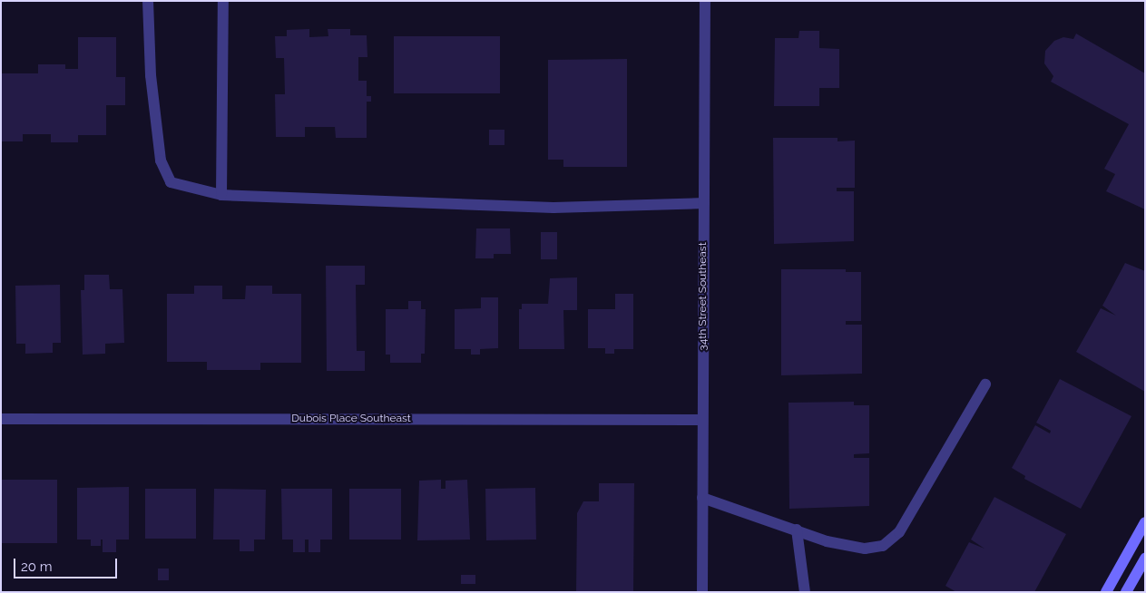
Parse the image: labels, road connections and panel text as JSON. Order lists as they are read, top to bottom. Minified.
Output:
{"streets":{"street":["34th Street Southeast","Dubois Place Southeast"]},"crossings":[["34th Street Southeast","Dubois Place Southeast"]],"scale_bar":"20 m"}
